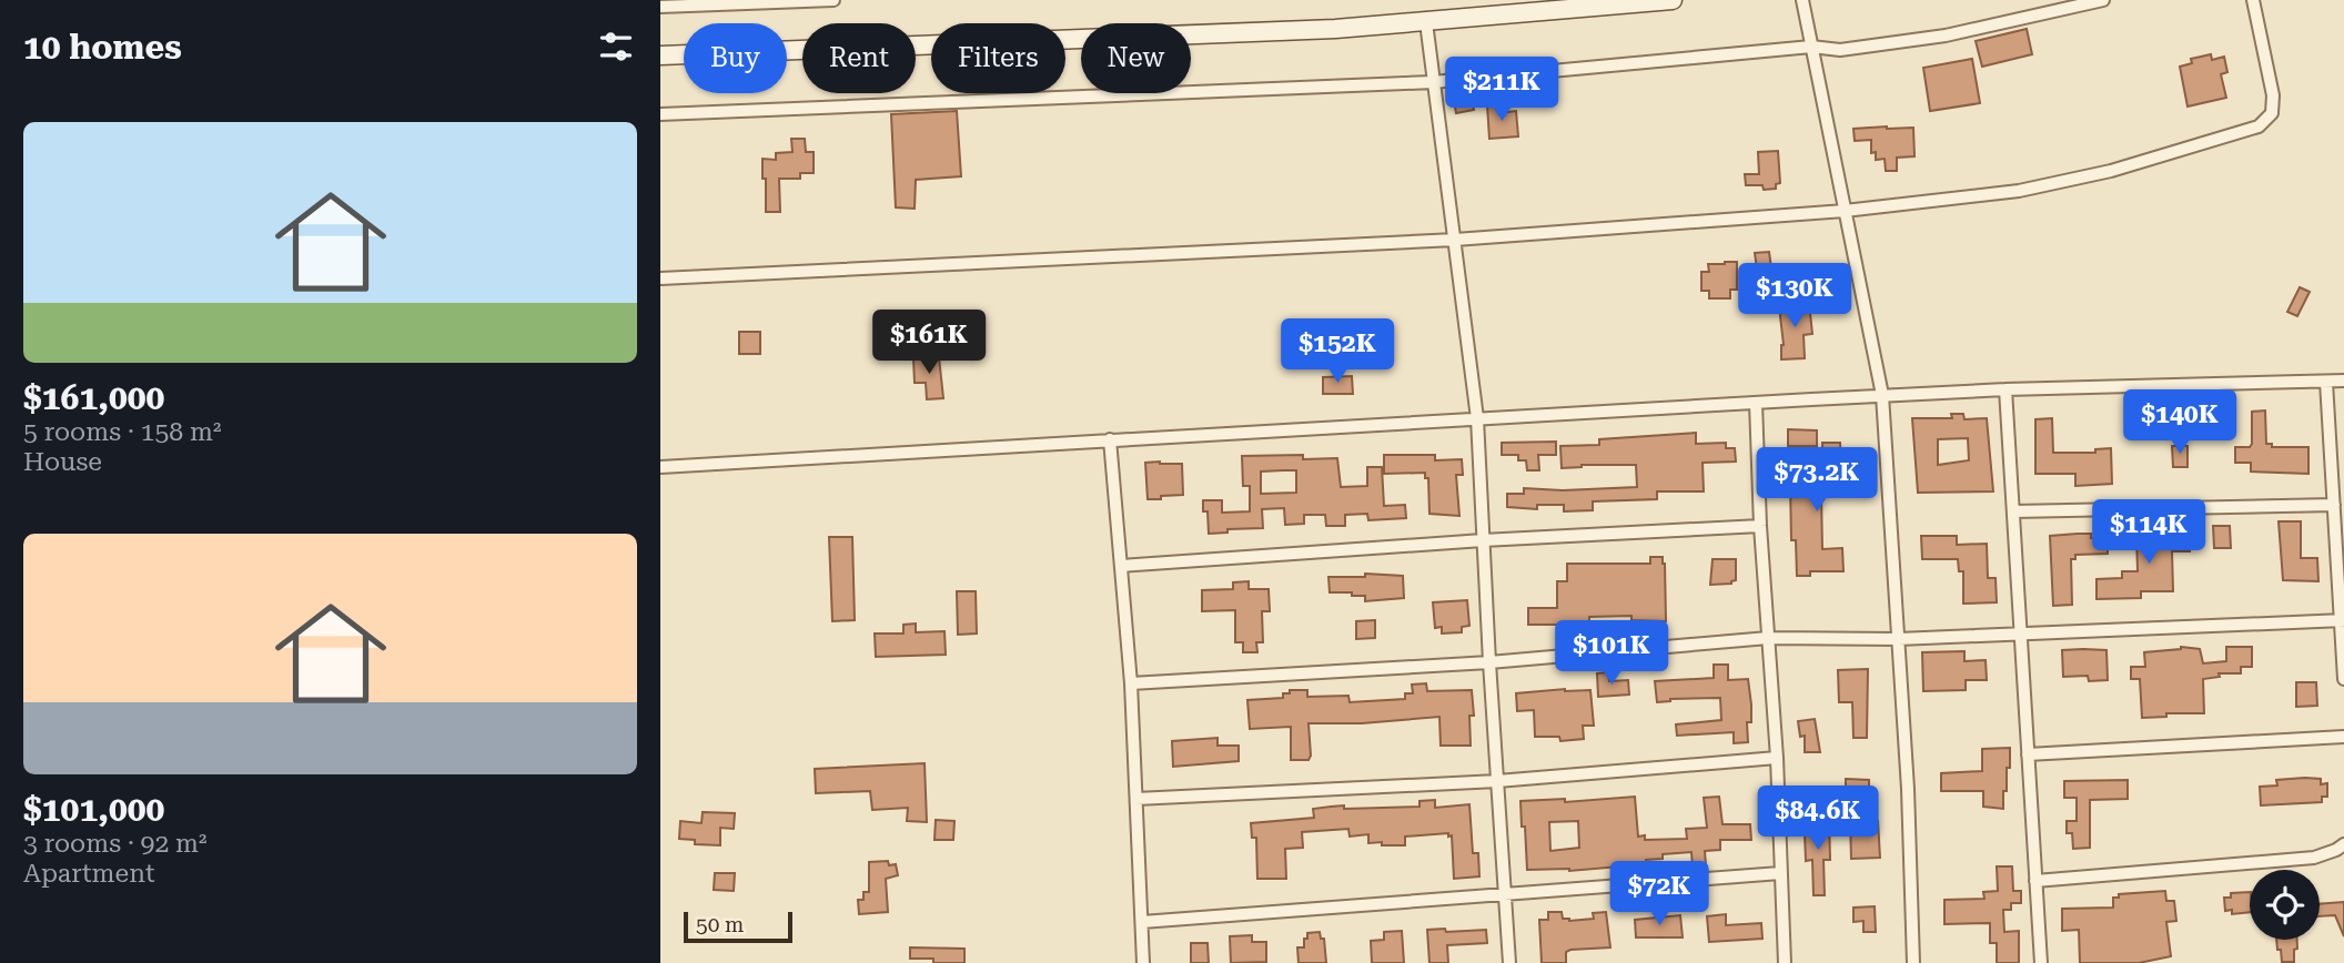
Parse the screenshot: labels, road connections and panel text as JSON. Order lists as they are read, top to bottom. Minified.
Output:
{"scale_bar":"50 m","page":{"heading":"10 homes","chip":["Buy","Rent","Filters","New"],"price":["$211K","$130K","$161K","$152K","$140K","$73.2K","$114K","$101K","$84.6K","$72K"],"list":[{"name":"$161,000","note":"5 rooms · 158 m² · House"},{"name":"$101,000","note":"3 rooms · 92 m² · Apartment"}],"scale":"50 m"}}
